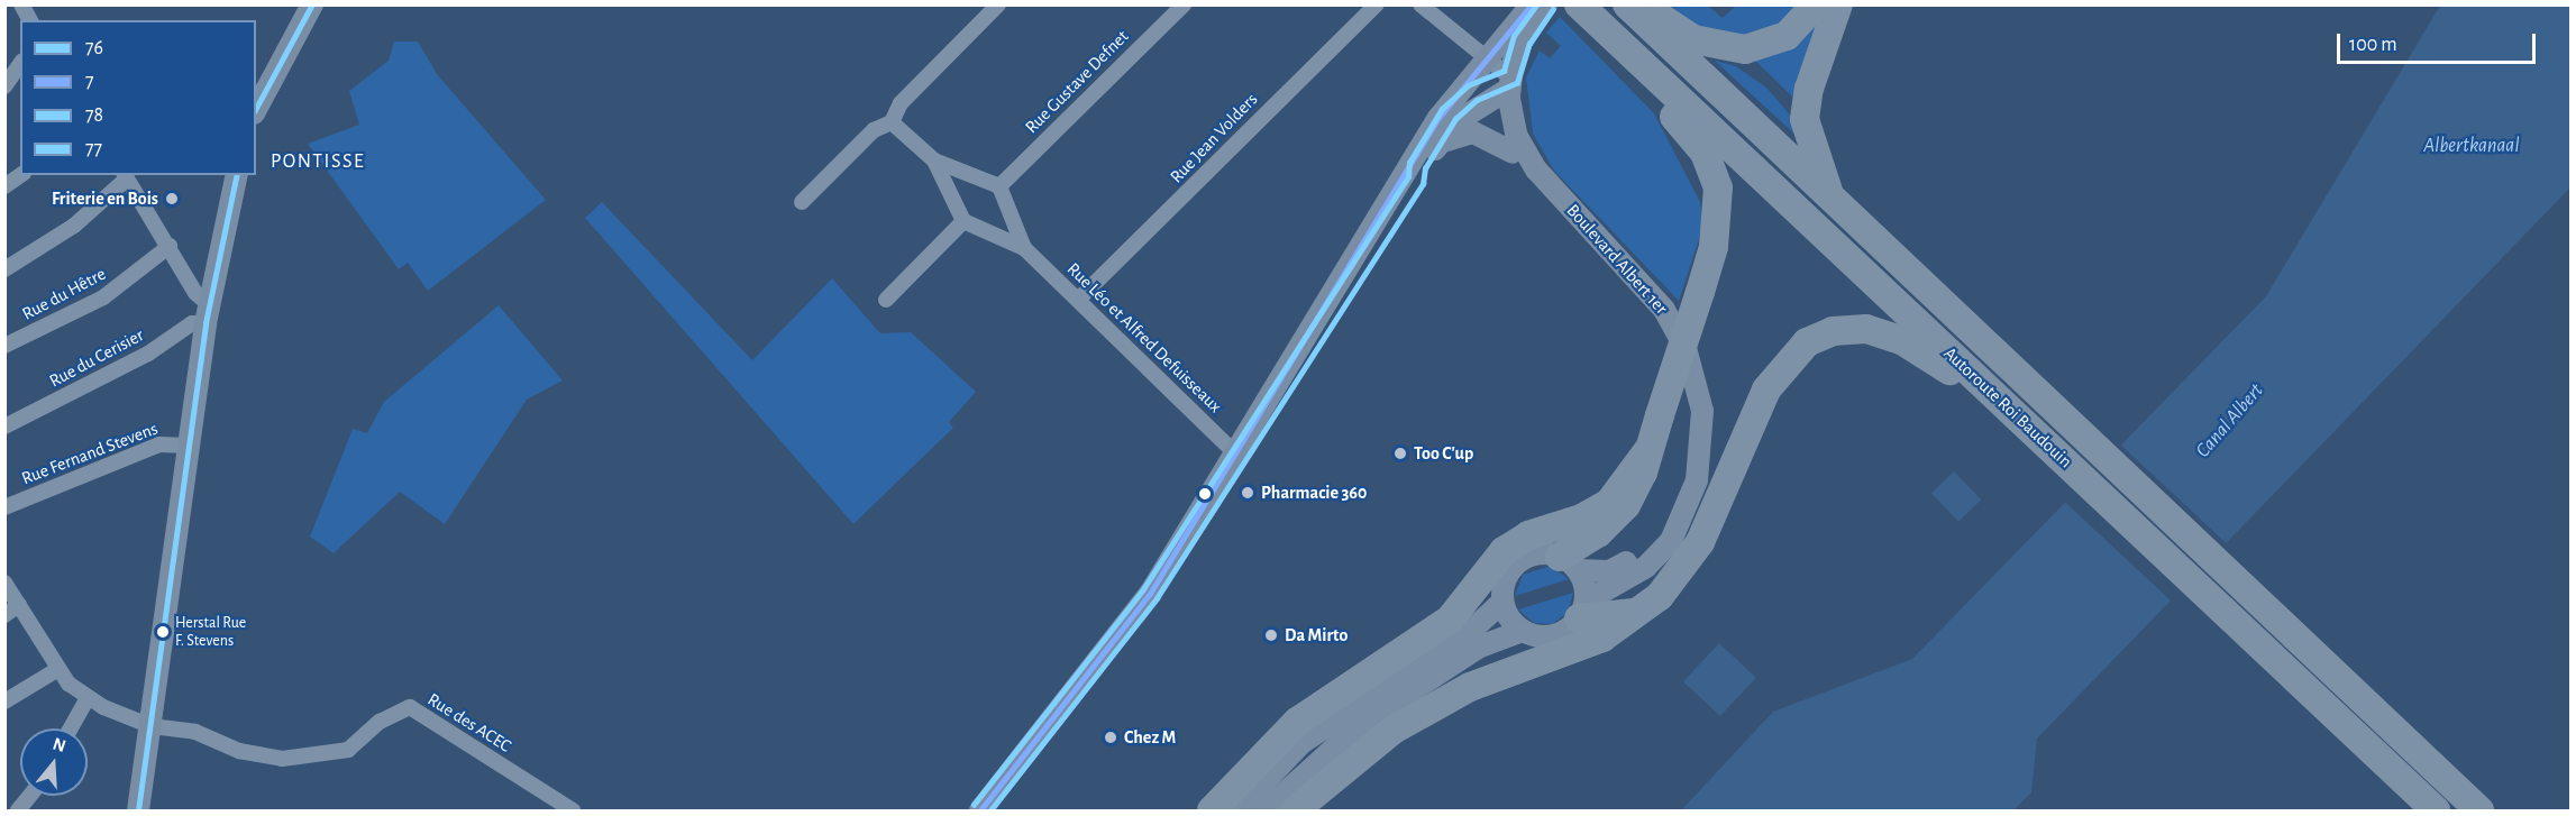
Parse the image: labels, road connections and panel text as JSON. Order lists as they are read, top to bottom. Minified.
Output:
{"streets":{"highway":["Autoroute Roi Baudouin"],"main road":["Boulevard Albert 1er"],"street":["Rue Gustave Defnet","Rue Jean Volders","Rue du Hêtre","Rue Léo et Alfred Defuisseaux","Rue du Cerisier","Rue Fernand Stevens","Rue des ACEC"]},"crossings":[["Rue Gustave Defnet","Rue Léo et Alfred Defuisseaux"],["Rue Jean Volders","Rue Léo et Alfred Defuisseaux"]],"districts":["PONTISSE"],"water":["Albertkanaal","Canal Albert"],"places":["Friterie en Bois","Too C'up","Pharmacie 360","Herstal Rue F. Stevens","Da Mirto","Chez M"],"lines":["transit line 76","transit line 7","transit line 77","transit line 78"],"legend":["76","7","78","77"],"scale_bar":"100 m","north":"top"}
